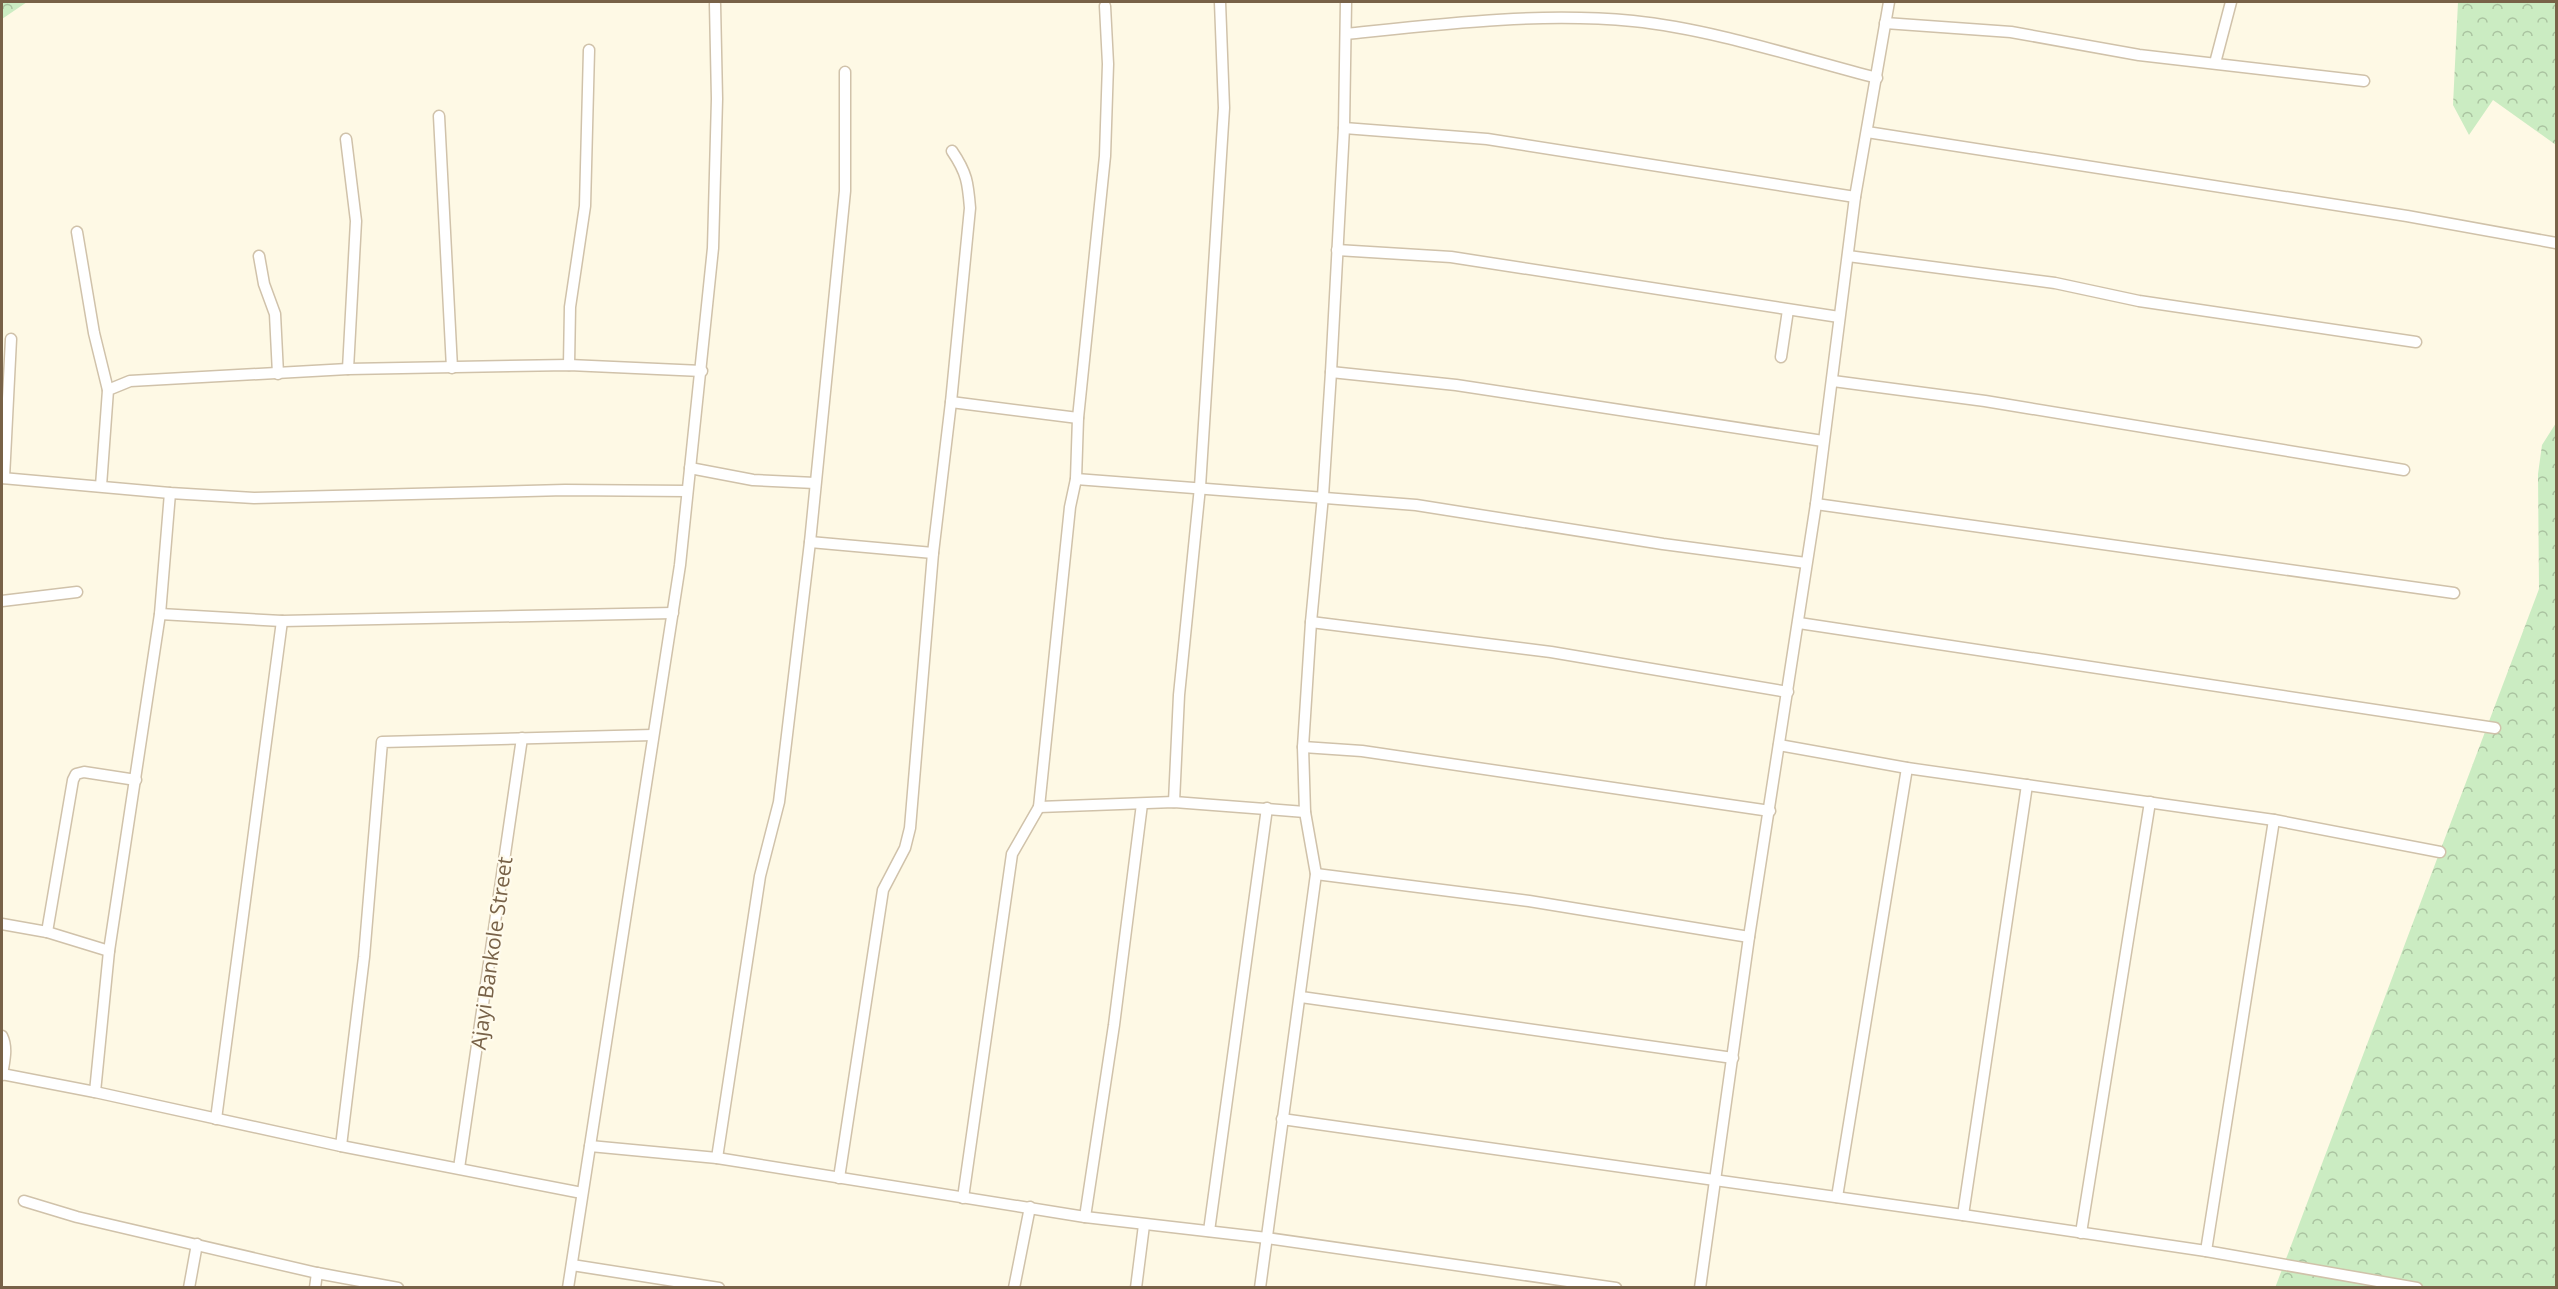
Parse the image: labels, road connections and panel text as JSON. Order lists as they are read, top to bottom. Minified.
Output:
{"streets":{"street":["Ajayi Bankole Street"]}}
